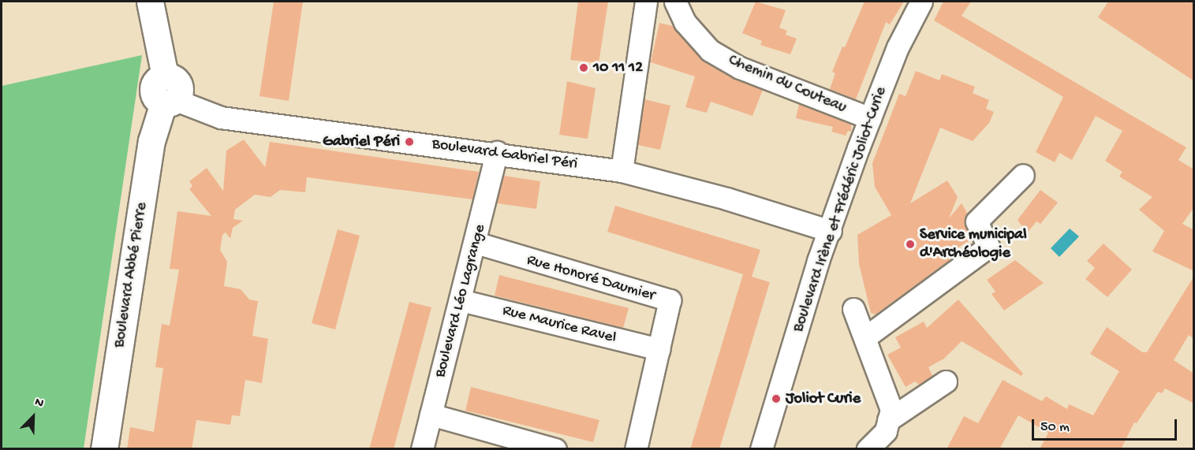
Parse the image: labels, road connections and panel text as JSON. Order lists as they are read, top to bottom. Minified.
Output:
{"streets":{"main road":["Boulevard Abbé Pierre"],"street":["Chemin du Couteau","Boulevard Gabriel Péri","Boulevard Irène et Frédéric Joliot-Curie","Rue Honoré Daumier","Boulevard Léo Lagrange","Rue Maurice Ravel"]},"crossings":[["Chemin du Couteau","Boulevard Irène et Frédéric Joliot-Curie"],["Boulevard Gabriel Péri","Boulevard Irène et Frédéric Joliot-Curie"],["Boulevard Gabriel Péri","Boulevard Abbé Pierre"],["Boulevard Gabriel Péri","Boulevard Léo Lagrange"],["Rue Honoré Daumier","Boulevard Léo Lagrange"],["Rue Honoré Daumier","Rue Maurice Ravel"],["Boulevard Léo Lagrange","Rue Maurice Ravel"]],"places":["10 11 12","Gabriel Péri","Service municipal d'Archéologie","Joliot Curie"],"scale_bar":"50 m","north":"top right"}
